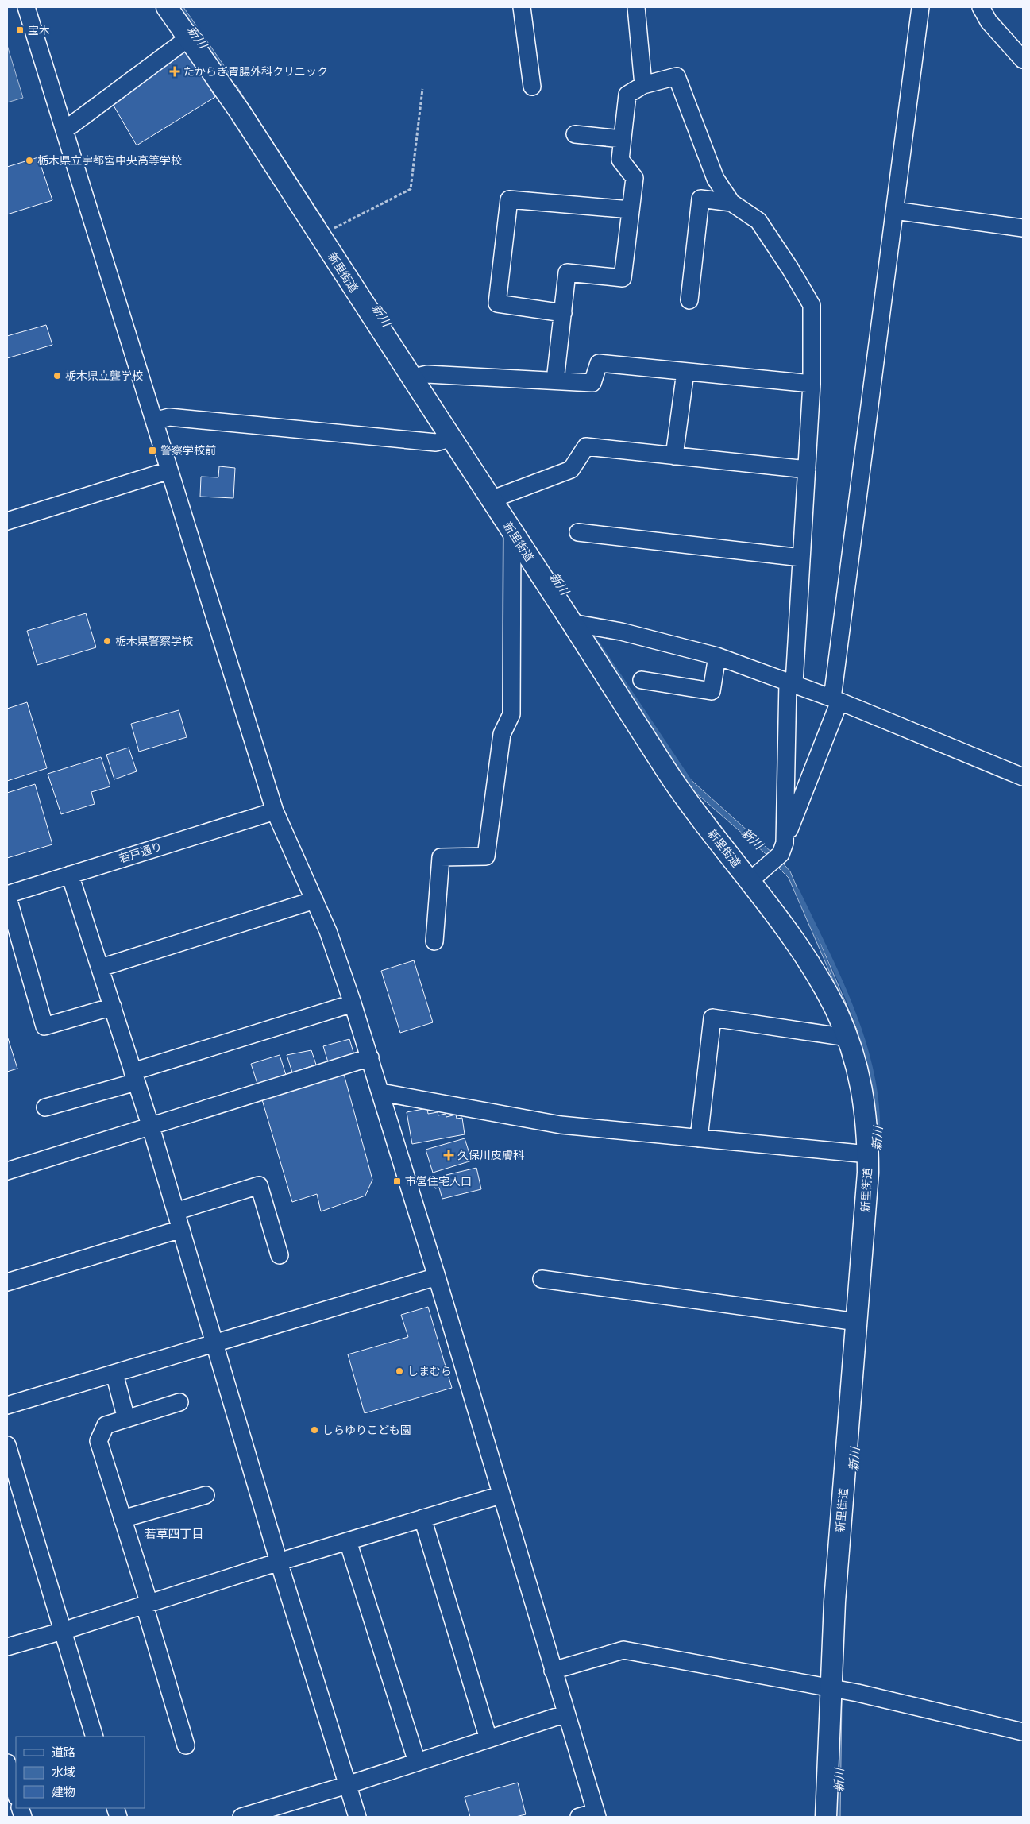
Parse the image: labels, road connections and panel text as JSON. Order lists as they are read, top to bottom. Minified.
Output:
{"streets":{"main road":["新里街道"],"street":["若戸通り"]},"districts":["若草四丁目"],"water":["新川"],"places":{"transit":["宝木","警察学校前","市営住宅入口"],"health":["たからぎ胃腸外科クリニック","久保川皮膚科"],"other":["栃木県立宇都宮中央高等学校","栃木県立聾学校","栃木県警察学校","しまむら","しらゆりこども園"]},"legend":["道路","水域","建物"]}
